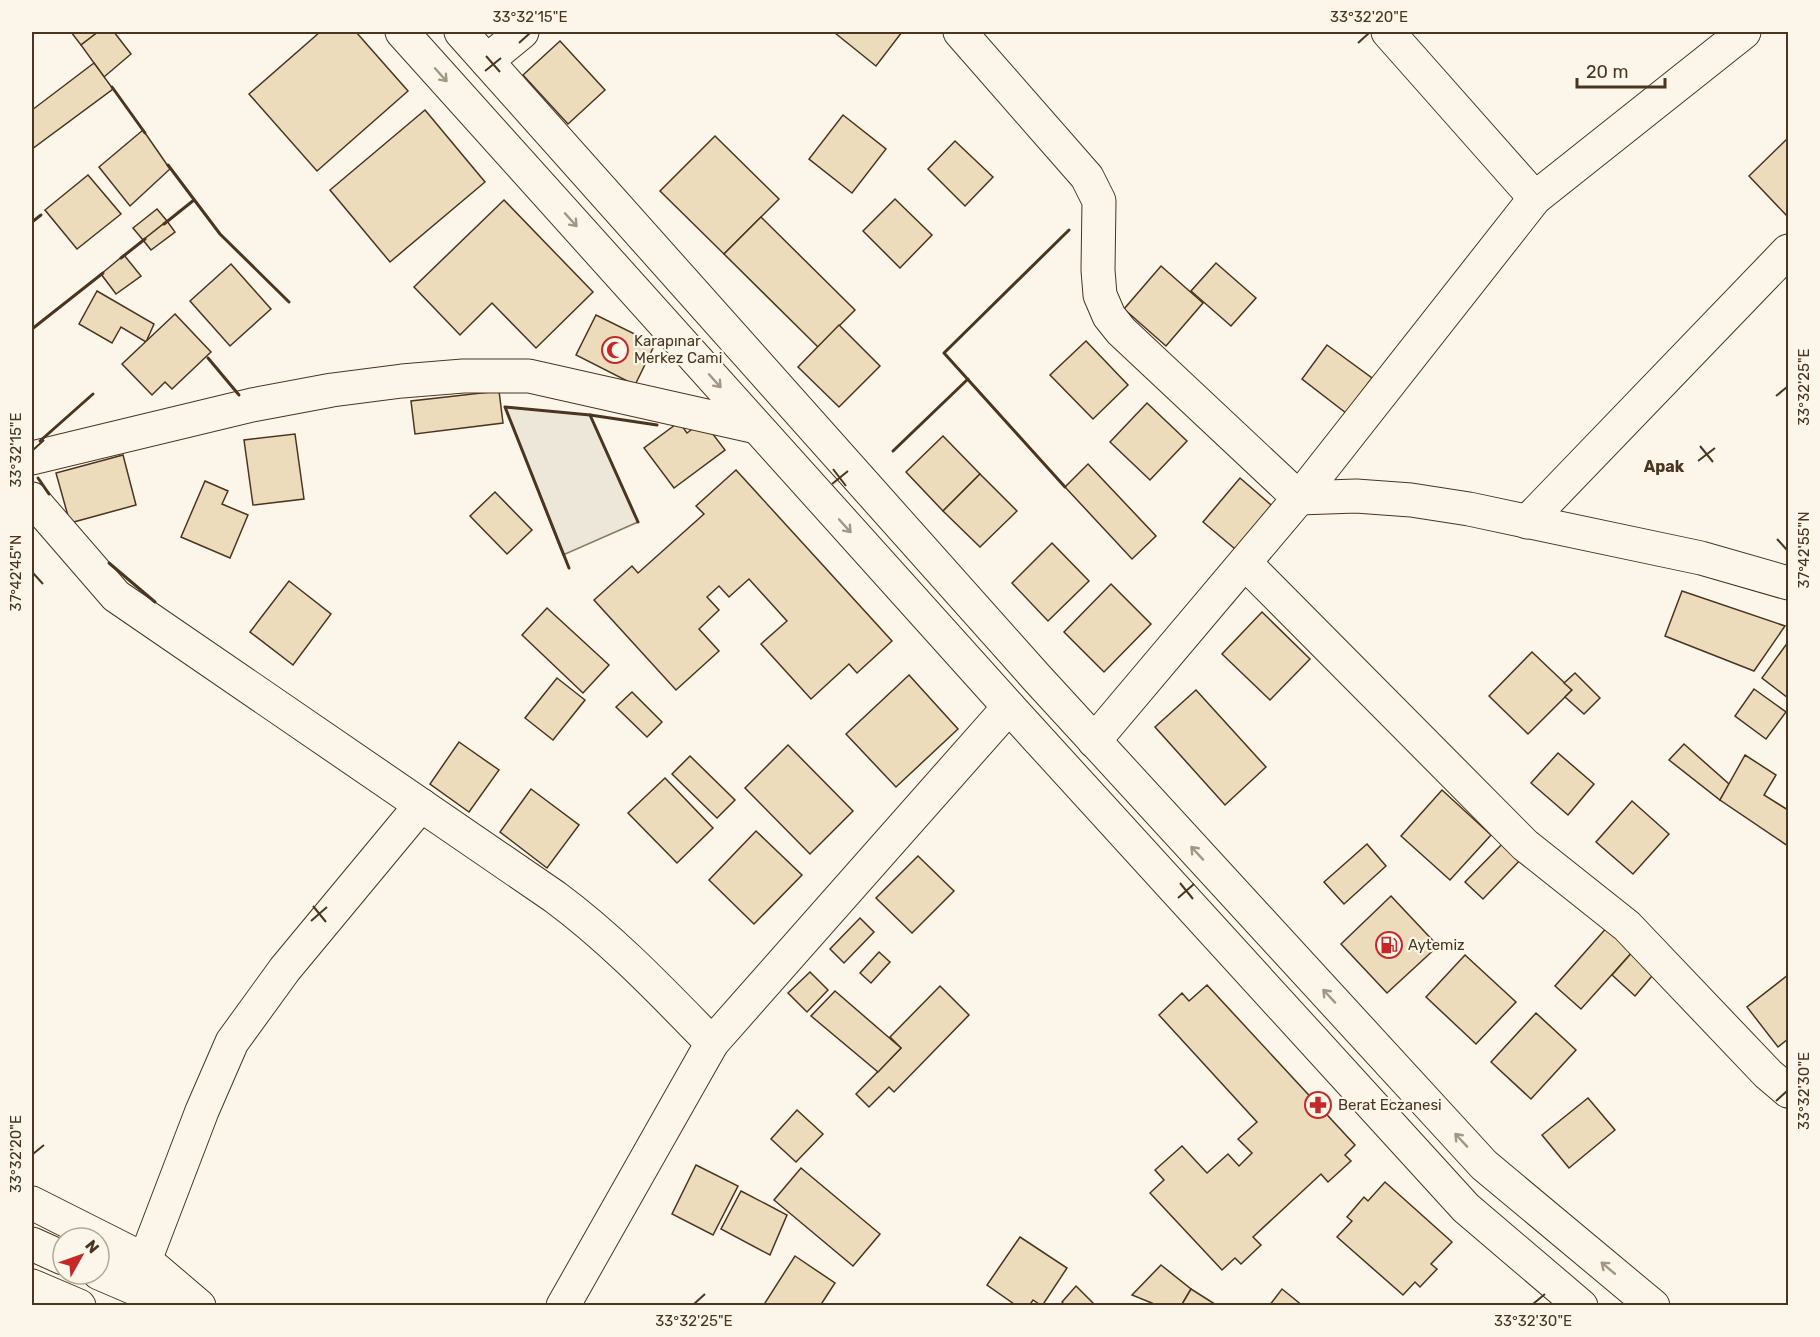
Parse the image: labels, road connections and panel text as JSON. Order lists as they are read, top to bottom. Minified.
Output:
{"districts":["Apak"],"places":{"mosque":["Karapınar Merkez Cami"],"fuel station":["Aytemiz"],"pharmacy":["Berat Eczanesi"]},"scale_bar":"20 m","north":"top right","coordinates":["33°32'15\"E","33°32'20\"E","33°32'25\"E","37°42'55\"N","37°42'45\"N","33°32'30\"E"]}
